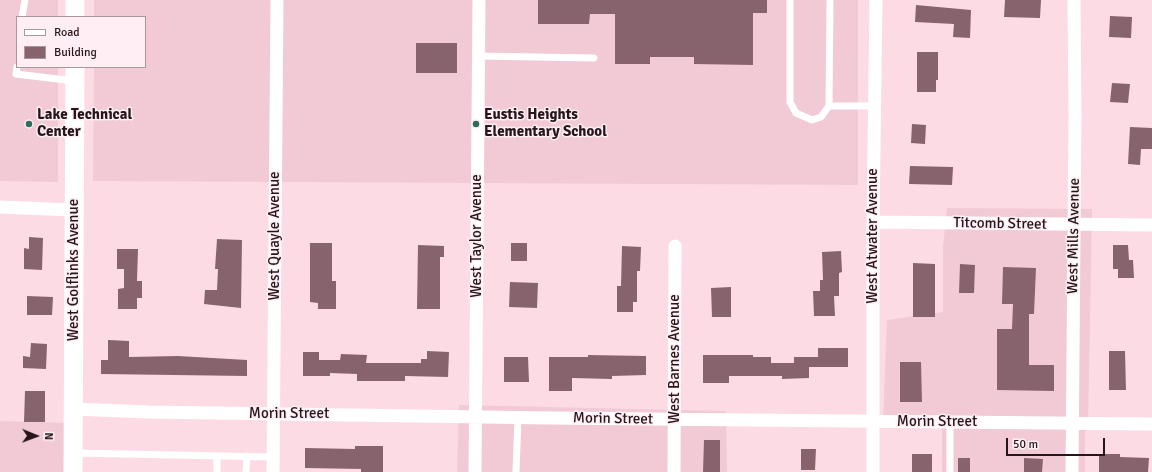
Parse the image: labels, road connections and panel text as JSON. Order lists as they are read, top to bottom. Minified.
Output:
{"streets":{"street":["Titcomb Street","West Quayle Avenue","West Taylor Avenue","West Atwater Avenue","West Mills Avenue","West Golflinks Avenue","West Barnes Avenue","Morin Street"]},"crossings":[["Titcomb Street","West Atwater Avenue"],["Titcomb Street","West Mills Avenue"],["West Quayle Avenue","Morin Street"],["West Taylor Avenue","Morin Street"],["West Atwater Avenue","Morin Street"],["West Mills Avenue","Morin Street"],["West Golflinks Avenue","Morin Street"],["West Barnes Avenue","Morin Street"]],"places":["Lake Technical Center","Eustis Heights Elementary School"],"legend":["Road","Building"],"scale_bar":"50 m","north":"right"}
